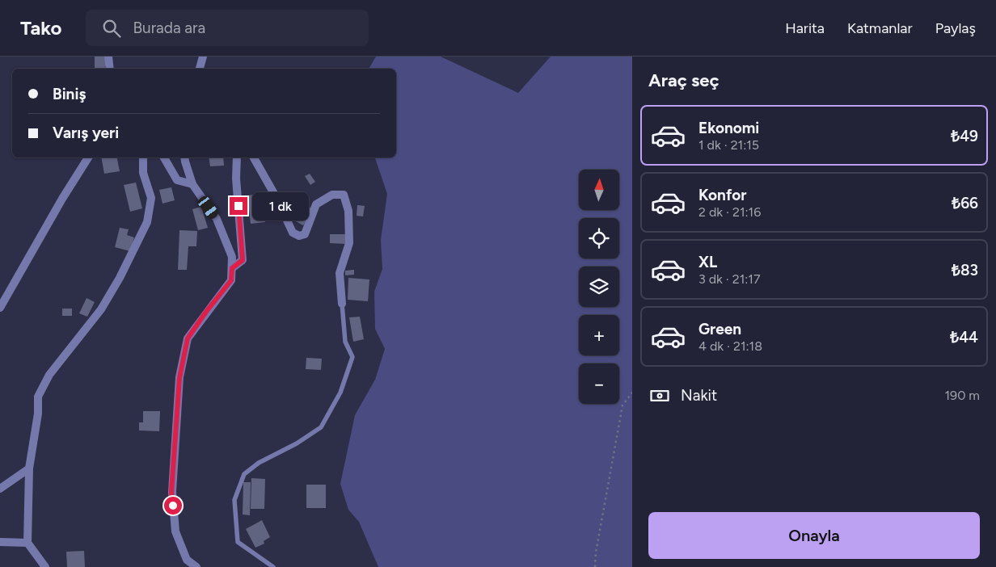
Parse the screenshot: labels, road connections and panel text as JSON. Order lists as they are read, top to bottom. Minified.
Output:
{"north":"top","page":{"header":"Tako","search":"Burada ara","nav":["Harita","Katmanlar","Paylaş"],"heading":"Araç seç","banner":["Biniş","Varış yeri"],"list":[{"name":"Ekonomi","note":"1 dk · 21:15","value":"₺49"},{"name":"Konfor","note":"2 dk · 21:16","value":"₺66"},{"name":"XL","note":"3 dk · 21:17","value":"₺83"},{"name":"Green","note":"4 dk · 21:18","value":"₺44"}],"map_buttons":["+","−"],"bubble":"1 dk","pay":["Nakit","190 m"],"buttons":"Onayla"}}
